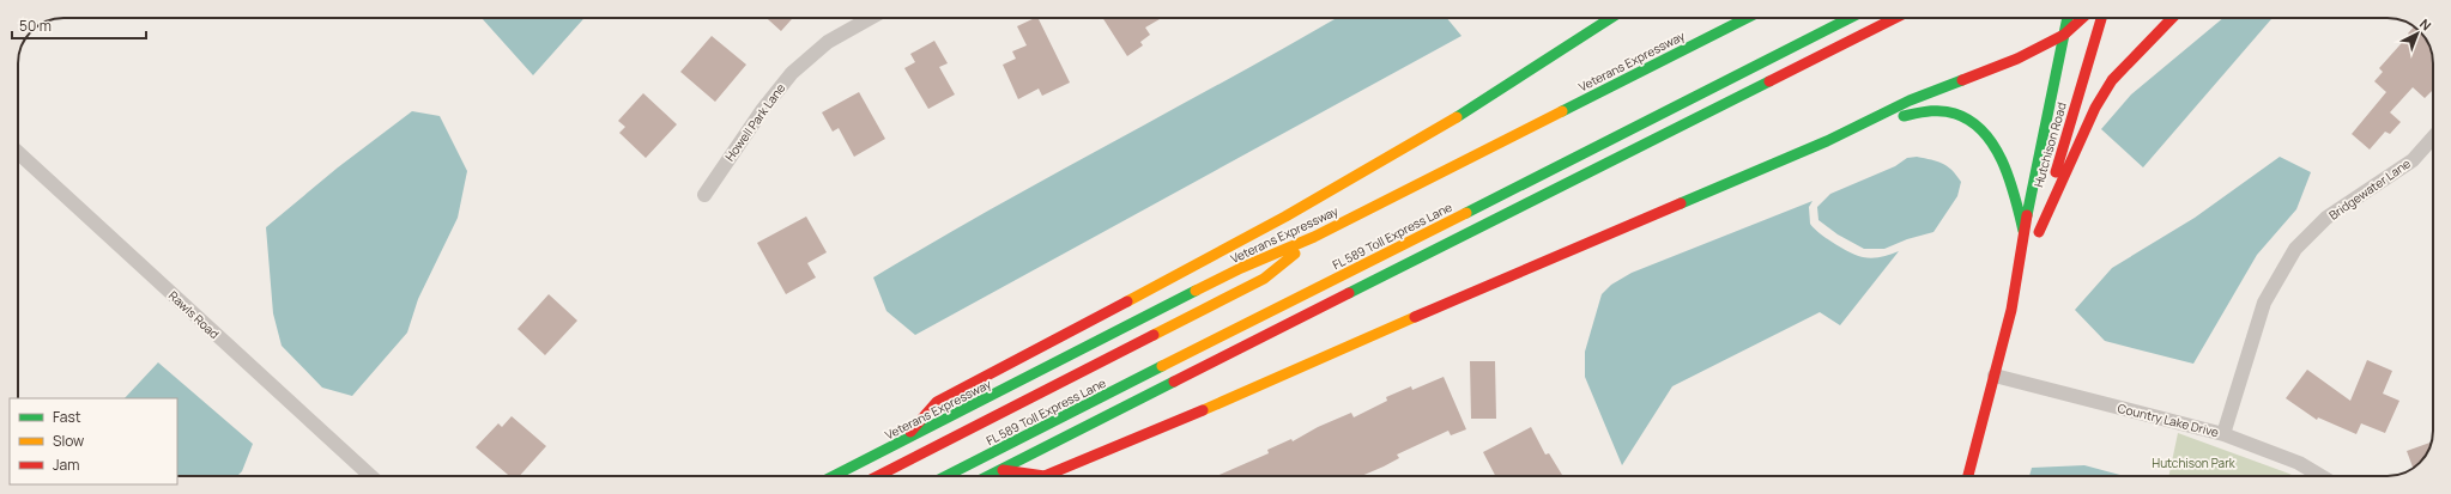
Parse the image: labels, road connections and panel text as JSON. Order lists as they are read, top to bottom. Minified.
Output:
{"streets":{"main road":["Veterans Expressway","Hutchison Road","FL 589 Toll Express Lane"],"street":["Howell Park Lane","Bridgewater Lane","Rawls Road","Country Lake Drive"]},"crossings":[["Veterans Expressway","FL 589 Toll Express Lane"],["Hutchison Road","Country Lake Drive"],["Bridgewater Lane","Country Lake Drive"]],"parks":["Hutchison Park"],"legend":["Fast","Slow","Jam"],"scale_bar":"50 m","north":"top right"}
